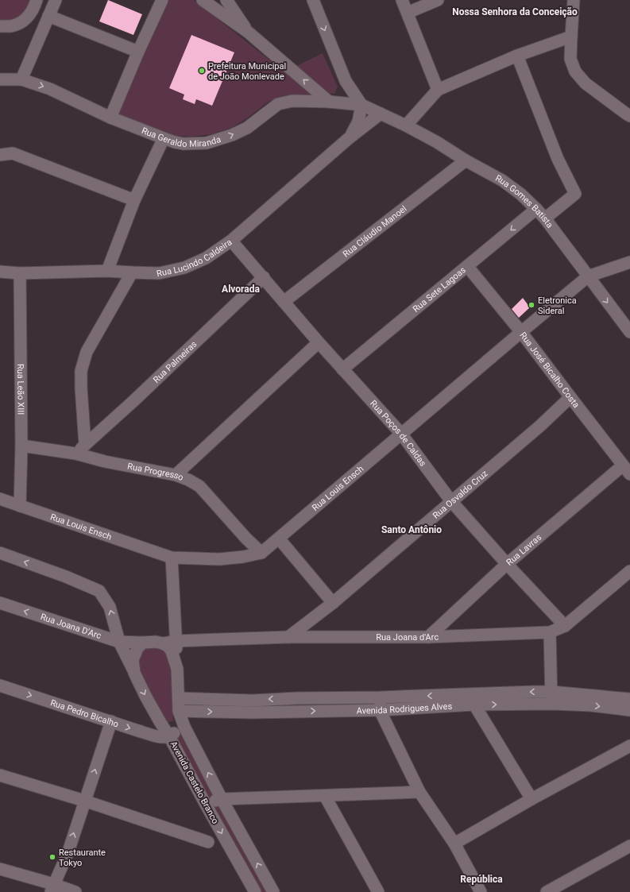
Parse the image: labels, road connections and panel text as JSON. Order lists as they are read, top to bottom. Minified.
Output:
{"streets":{"street":["Rua Geraldo Miranda","Rua Gomes Batista","Rua Cláudio Manoel","Rua Lucindo Caldeira","Rua Sete Lagoas","Rua Palmeiras","Rua José Bicalho Costa","Rua Leão XIII","Rua Poços de Caldas","Rua Progresso","Rua Louis Ensch","Rua Osvaldo Cruz","Rua Lavras","Rua Joana D'Arc","Rua Joana d'Arc","Avenida Rodrigues Alves","Rua Pedro Bicalho","Avenida Castelo Branco"]},"crossings":[["Rua Geraldo Miranda","Rua Lucindo Caldeira"],["Rua Gomes Batista","Rua Cláudio Manoel"],["Rua Gomes Batista","Rua Lucindo Caldeira"],["Rua Gomes Batista","Rua Sete Lagoas"],["Rua Gomes Batista","Rua Louis Ensch"],["Rua Cláudio Manoel","Rua Poços de Caldas"],["Rua Lucindo Caldeira","Rua Leão XIII"],["Rua Lucindo Caldeira","Rua Poços de Caldas"],["Rua Sete Lagoas","Rua José Bicalho Costa"],["Rua Sete Lagoas","Rua Poços de Caldas"],["Rua Palmeiras","Rua Poços de Caldas"],["Rua Palmeiras","Rua Progresso"],["Rua José Bicalho Costa","Rua Louis Ensch"],["Rua José Bicalho Costa","Rua Osvaldo Cruz"],["Rua José Bicalho Costa","Rua Lavras"],["Rua Leão XIII","Rua Progresso"],["Rua Leão XIII","Rua Louis Ensch"],["Rua Poços de Caldas","Rua Louis Ensch"],["Rua Poços de Caldas","Rua Osvaldo Cruz"],["Rua Poços de Caldas","Rua Lavras"],["Rua Poços de Caldas","Rua Joana d'Arc"],["Rua Progresso","Rua Louis Ensch"],["Rua Louis Ensch","Avenida Castelo Branco"],["Rua Osvaldo Cruz","Rua Joana d'Arc"],["Rua Lavras","Rua Joana d'Arc"],["Rua Joana D'Arc","Avenida Castelo Branco"],["Rua Joana d'Arc","Avenida Castelo Branco"],["Avenida Rodrigues Alves","Avenida Castelo Branco"],["Rua Pedro Bicalho","Avenida Castelo Branco"]],"one_way":["Rua Sete Lagoas","Rua Joana D'Arc"],"districts":["Nossa Senhora da Conceição","Alvorada","Santo Antônio","República"],"places":["Prefeitura Municipal de João Monlevade","Eletronica Sideral","Restaurante Tokyo"]}
